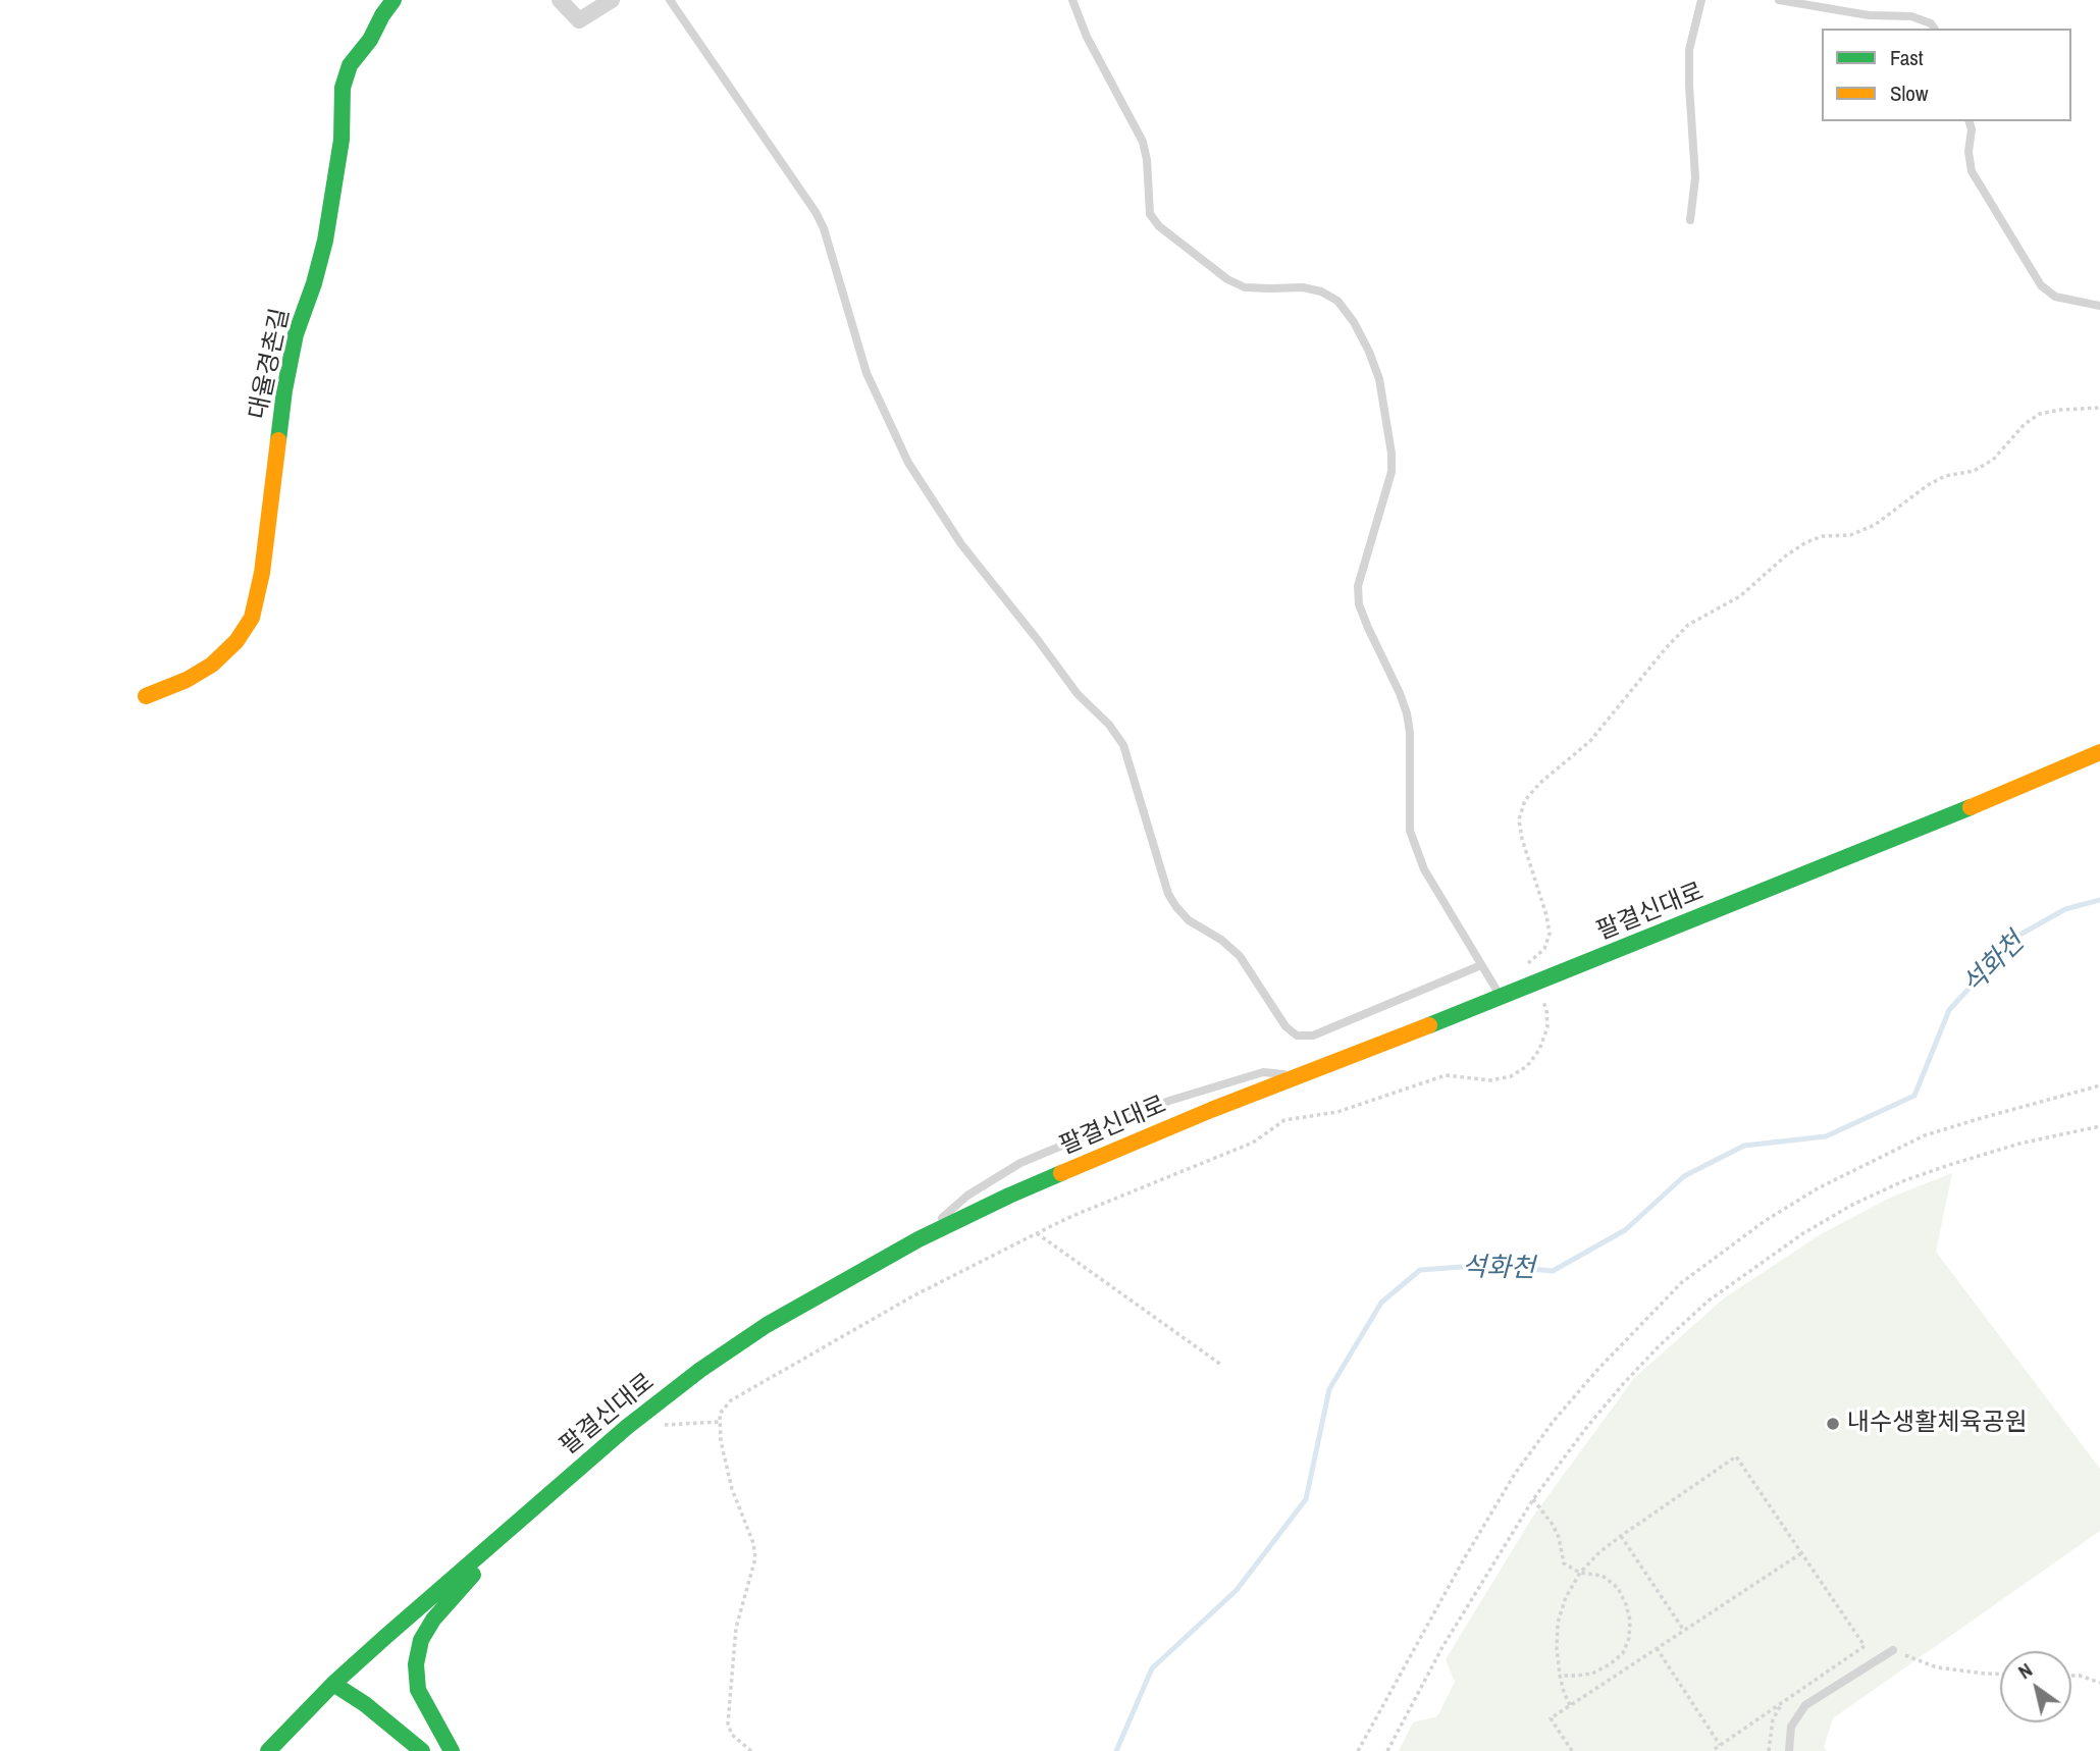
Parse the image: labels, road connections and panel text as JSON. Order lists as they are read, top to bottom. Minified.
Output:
{"streets":{"main road":["대율경촌길","팔결신대로"]},"water":["석화천"],"places":["내수생활체육공원"],"legend":["Fast","Slow"],"north":"top left"}
